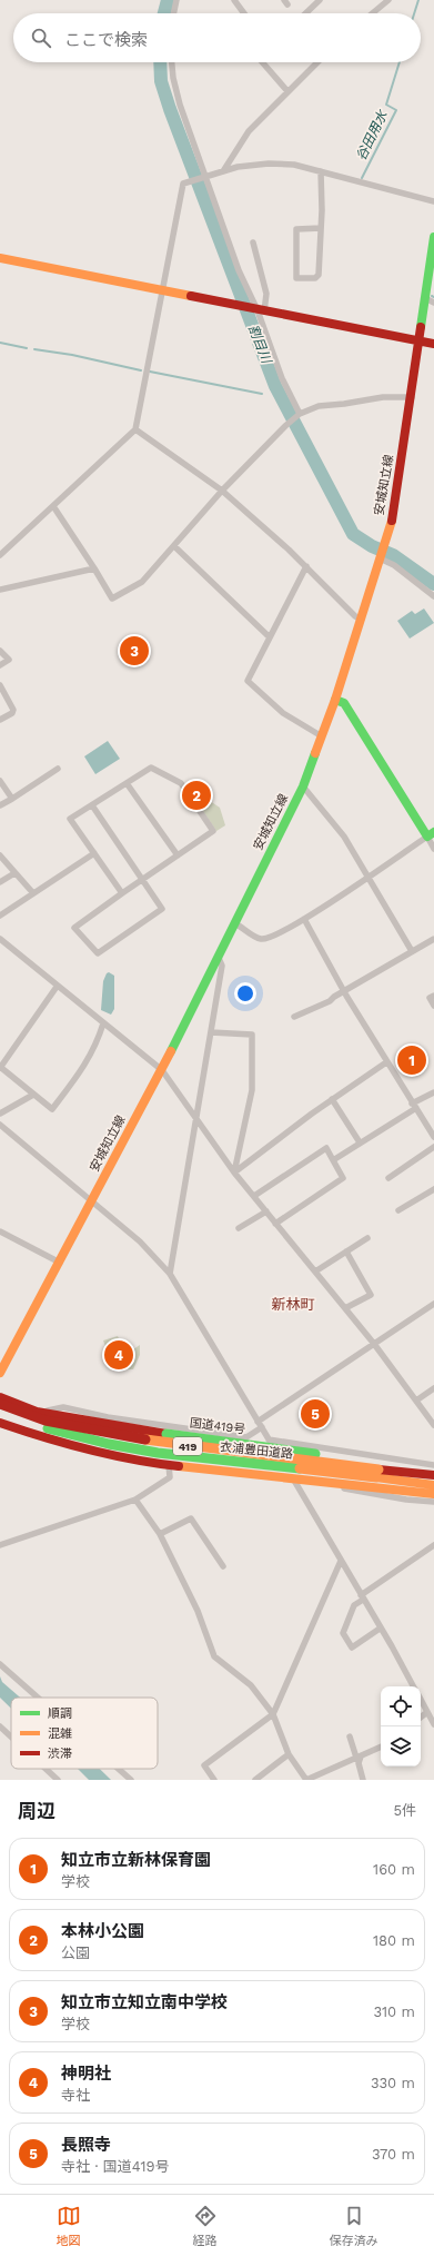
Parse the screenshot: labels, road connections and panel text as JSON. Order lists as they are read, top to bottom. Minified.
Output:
{"streets":{"main road":["安城知立線","国道419号","419","衣浦豊田道路"]},"crossings":[["国道419号","衣浦豊田道路"]],"districts":["新林町"],"water":["谷田用水","割目川"],"legend":["順調","混雑","渋滞"],"page":{"search":"ここで検索","pins":["3","2","1","4","5"],"heading":["周辺","5件"],"list":[{"mark":"1","name":"知立市立新林保育園","note":"学校","value":"160 m"},{"mark":"2","name":"本林小公園","note":"公園","value":"180 m"},{"mark":"3","name":"知立市立知立南中学校","note":"学校","value":"310 m"},{"mark":"4","name":"神明社","note":"寺社","value":"330 m"},{"mark":"5","name":"長照寺","note":"寺社 · 国道419号","value":"370 m"}],"nav":["地図","経路","保存済み"]}}
